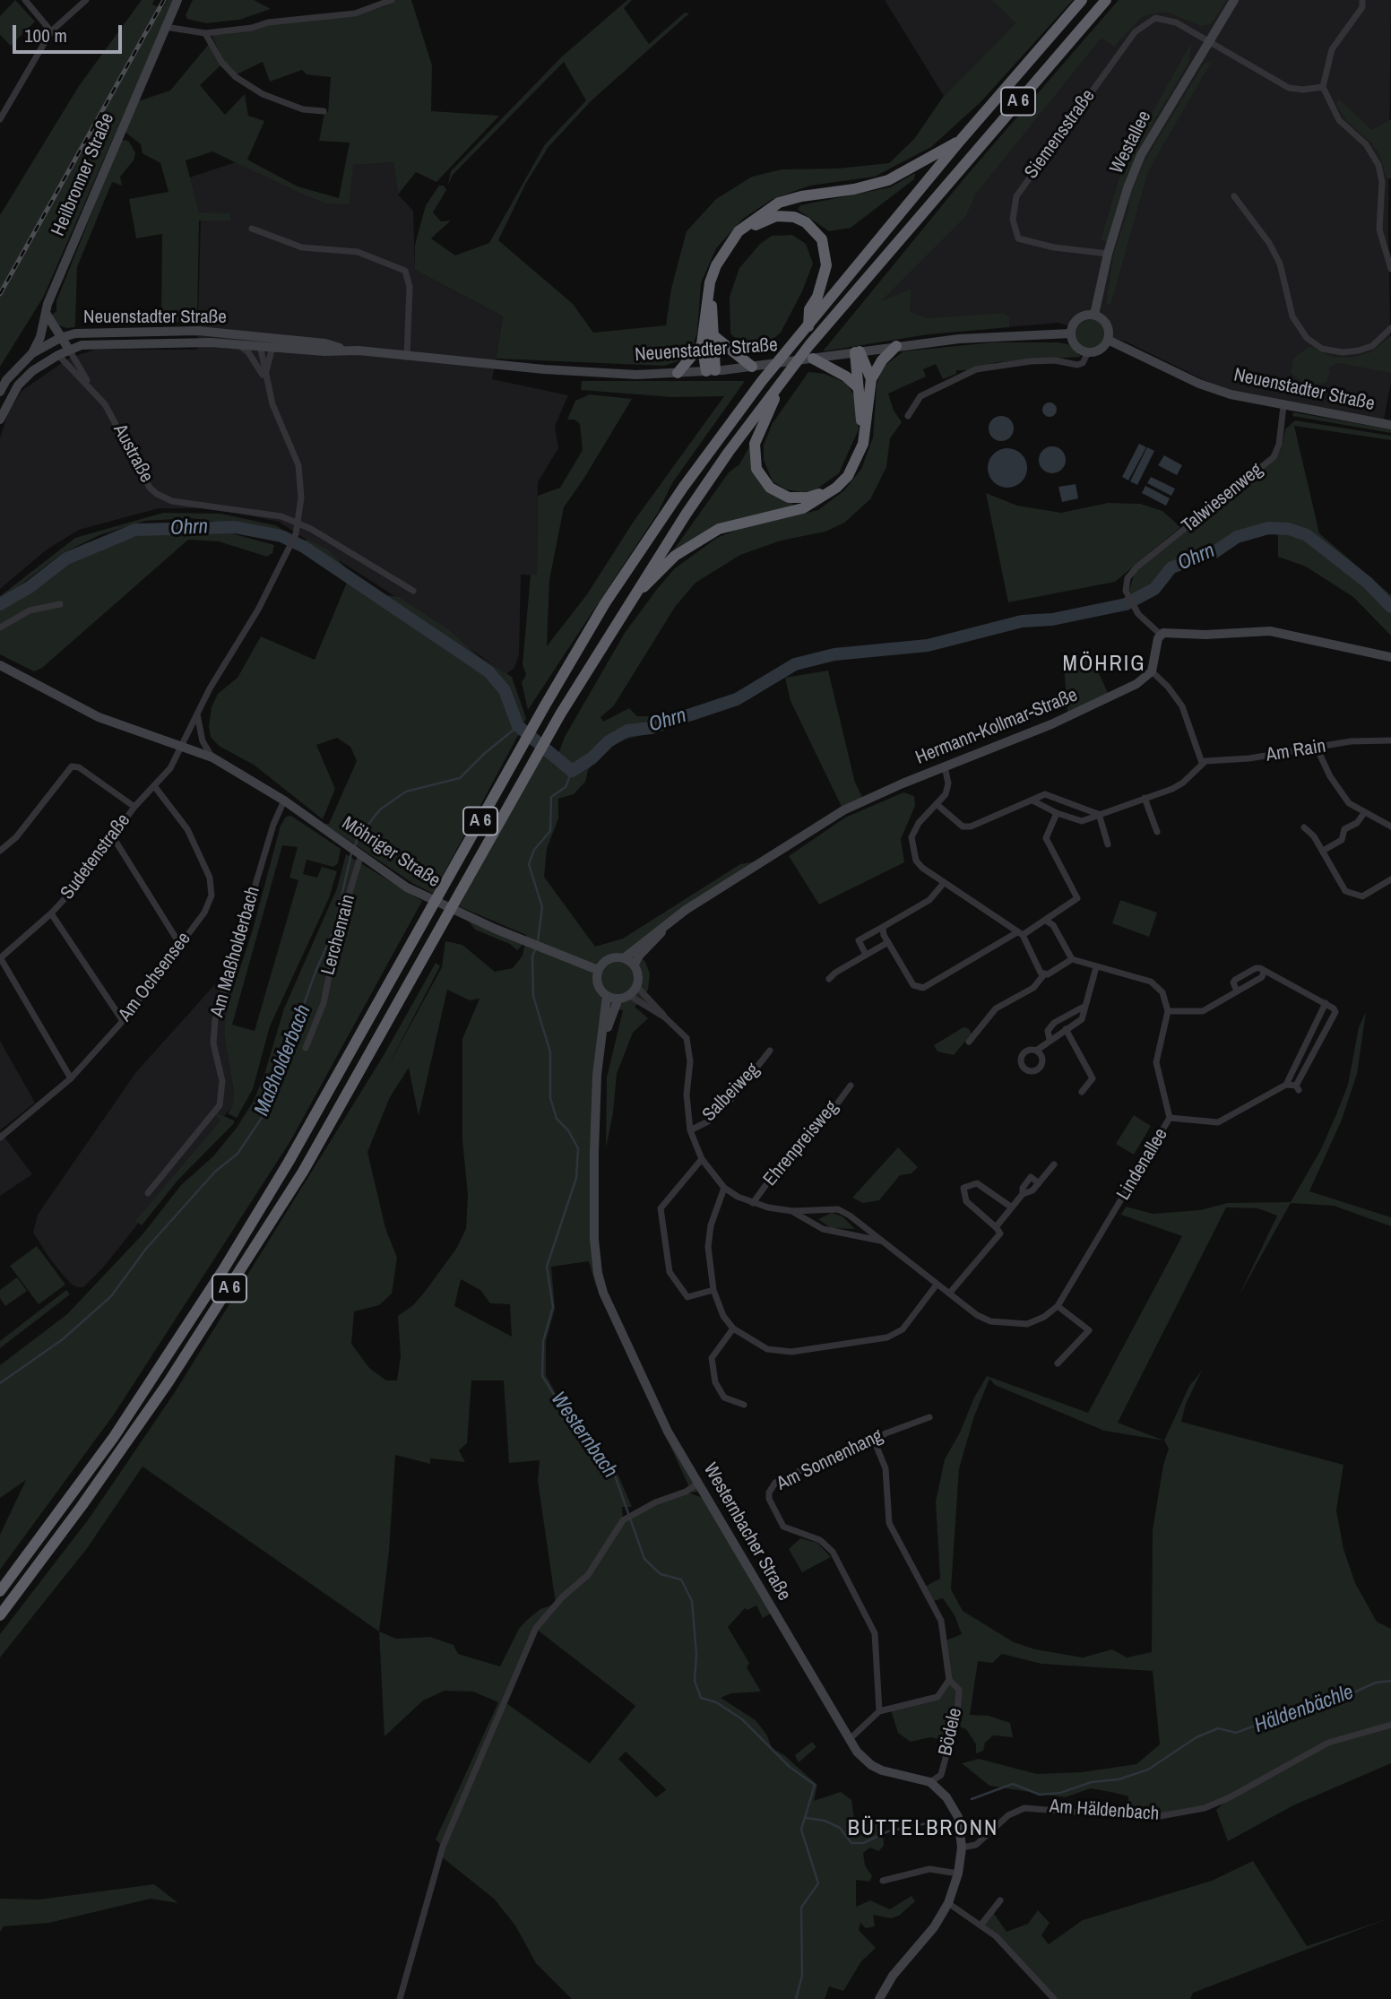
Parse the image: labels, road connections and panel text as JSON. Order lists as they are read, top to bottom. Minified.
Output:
{"streets":{"highway":["A 6"],"street":["Siemensstraße","Westallee","Heilbronner Straße","Neuenstadter Straße","Austraße","Talwiesenweg","Hermann-Kollmar-Straße","Am Rain","Möhriger Straße","Sudetenstraße","Lerchenrain","Am Maßholderbach","Am Ochsensee","Salbeiweg","Ehrenpreisweg","Lindenallee","Am Sonnenhang","Westernbacher Straße","Bödele","Am Häldenbach"]},"crossings":[["Siemensstraße","Westallee"],["Westallee","Neuenstadter Straße"],["Neuenstadter Straße","Austraße"],["Neuenstadter Straße","Talwiesenweg"],["Hermann-Kollmar-Straße","Möhriger Straße"],["Hermann-Kollmar-Straße","Lindenallee"],["Hermann-Kollmar-Straße","Westernbacher Straße"],["Möhriger Straße","Sudetenstraße"],["Möhriger Straße","Lerchenrain"],["Möhriger Straße","Am Maßholderbach"],["Möhriger Straße","Lindenallee"],["Möhriger Straße","Westernbacher Straße"],["Sudetenstraße","Am Ochsensee"],["Salbeiweg","Lindenallee"],["Ehrenpreisweg","Lindenallee"],["Lindenallee","Westernbacher Straße"],["Am Sonnenhang","Bödele"],["Westernbacher Straße","Bödele"]],"districts":["MÖHRIG","BÜTTELBRONN"],"water":["Ohrn","Maßholderbach","Westernbach","Häldenbächle"],"scale_bar":"100 m"}
